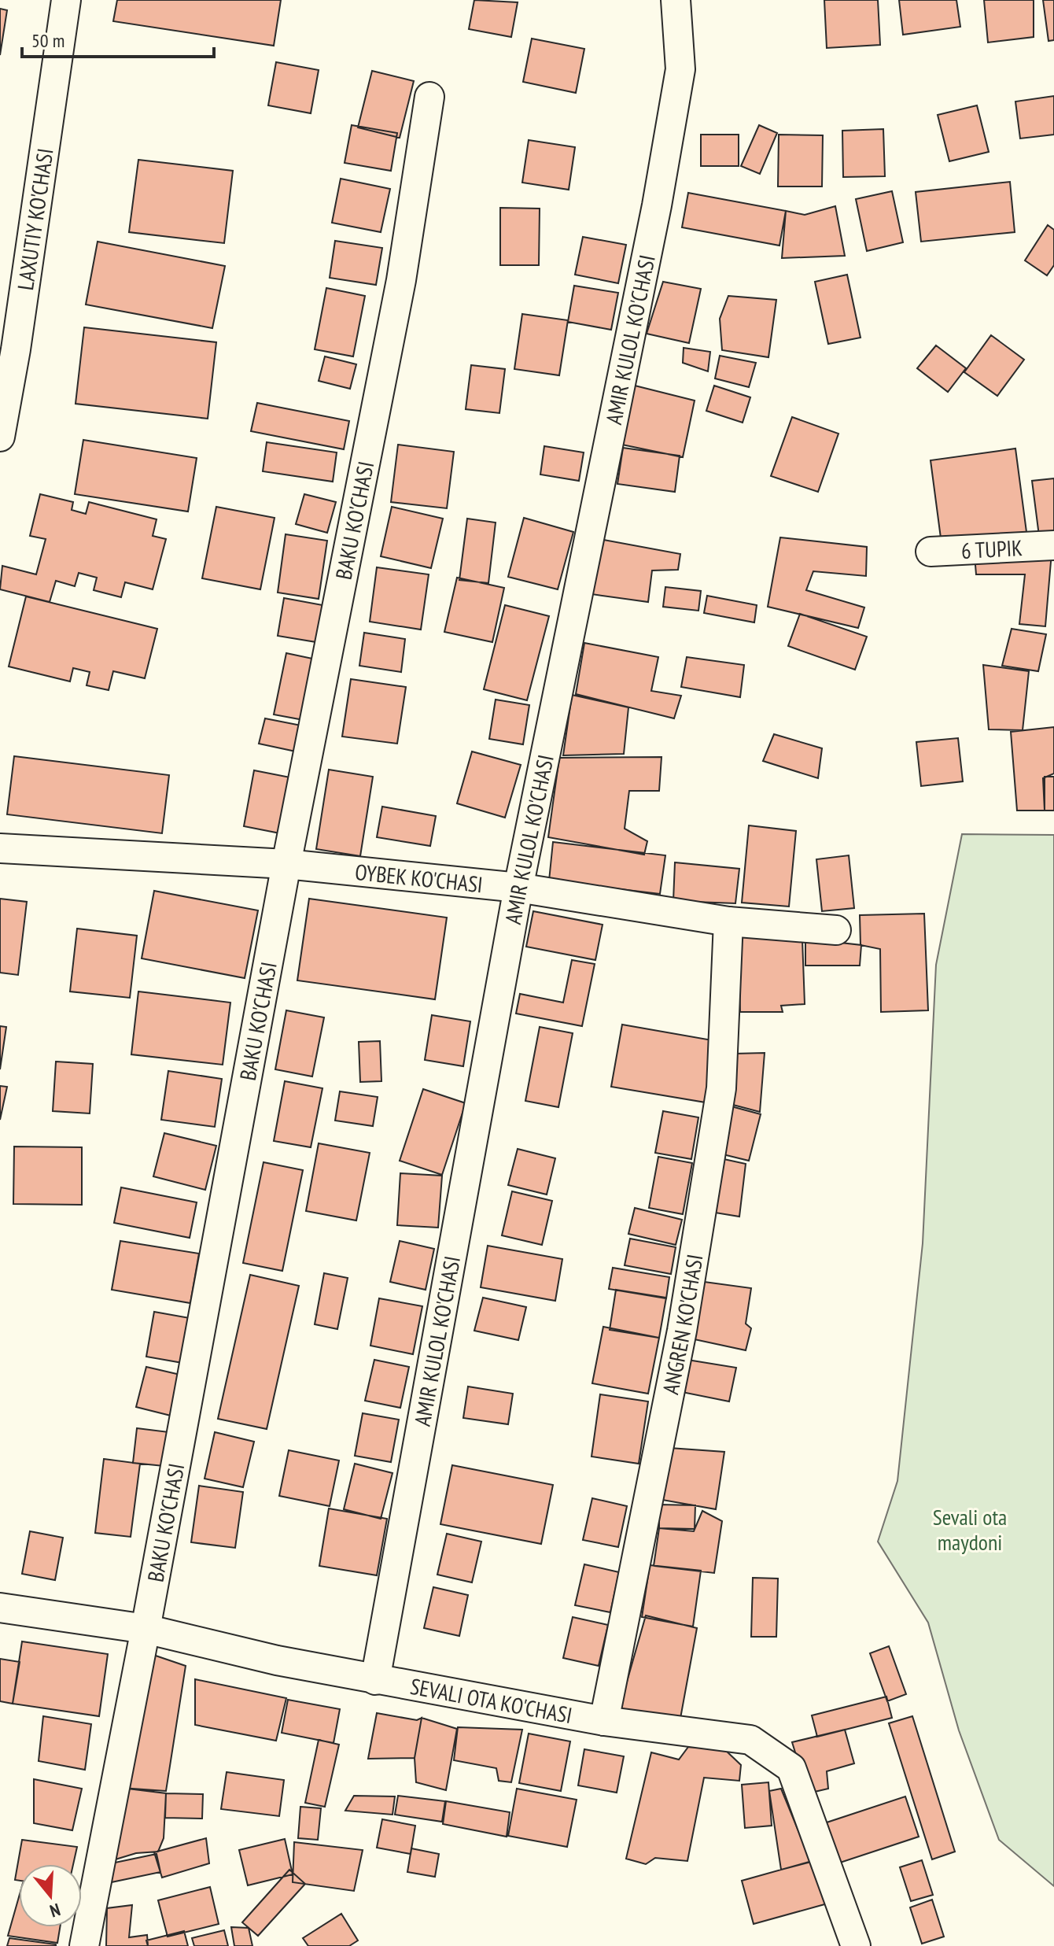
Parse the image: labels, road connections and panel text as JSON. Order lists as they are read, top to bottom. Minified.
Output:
{"streets":{"street":["LAXUTIY KO'CHASI","AMIR KULOL KO'CHASI","BAKU KO'CHASI","6 TUPIK","OYBEK KO'CHASI","ANGREN KO'CHASI","SEVALI OTA KO'CHASI"]},"crossings":[["AMIR KULOL KO'CHASI","OYBEK KO'CHASI"],["AMIR KULOL KO'CHASI","SEVALI OTA KO'CHASI"],["BAKU KO'CHASI","OYBEK KO'CHASI"],["BAKU KO'CHASI","SEVALI OTA KO'CHASI"],["OYBEK KO'CHASI","ANGREN KO'CHASI"],["ANGREN KO'CHASI","SEVALI OTA KO'CHASI"]],"parks":["Sevali ota maydoni"],"scale_bar":"50 m","north":"bottom"}
